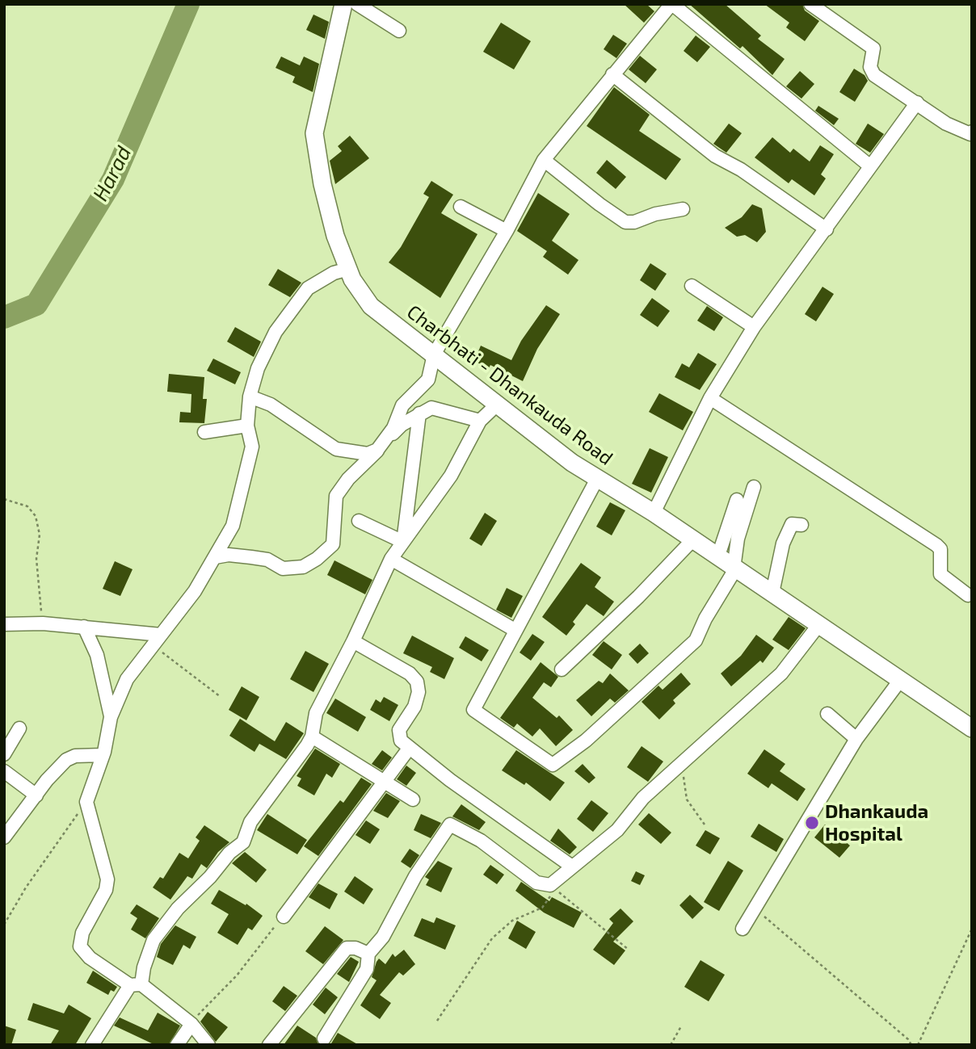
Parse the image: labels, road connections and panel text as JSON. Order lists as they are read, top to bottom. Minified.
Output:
{"streets":{"street":["Charbhati - Dhankauda Road"]},"water":["Harad"],"places":["Dhankauda Hospital"]}
